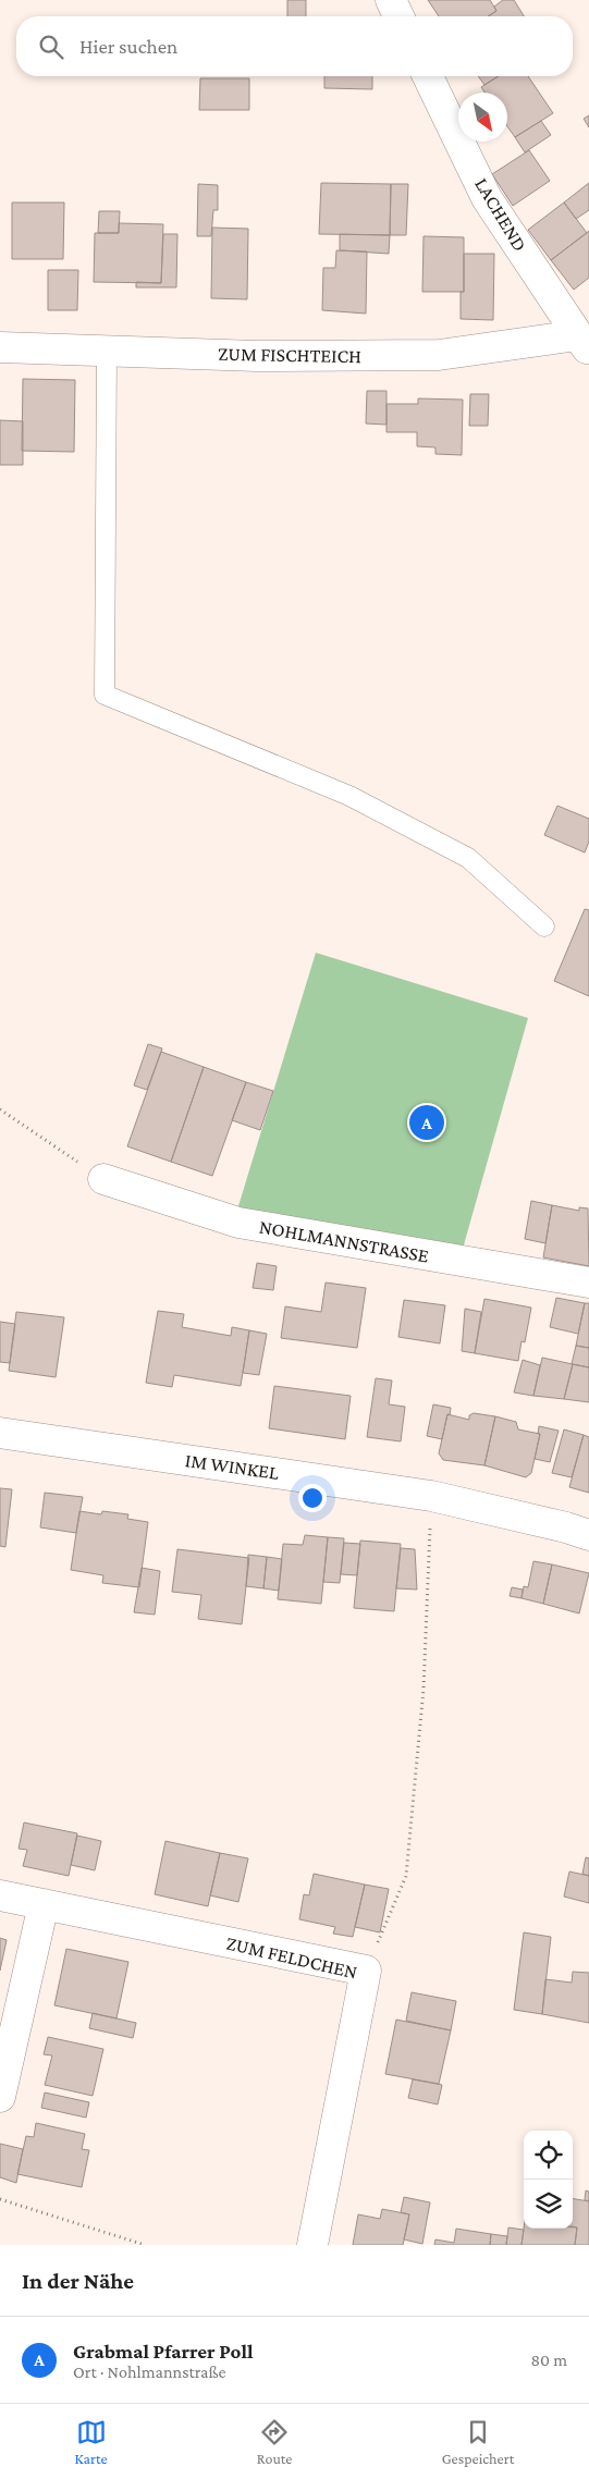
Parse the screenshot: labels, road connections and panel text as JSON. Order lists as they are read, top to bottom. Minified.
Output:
{"streets":{"street":["LACHEND","ZUM FISCHTEICH","NOHLMANNSTRASSE","IM WINKEL","ZUM FELDCHEN"]},"crossings":[["LACHEND","ZUM FISCHTEICH"]],"north":"bottom right","page":{"search":"Hier suchen","pins":"A","heading":"In der Nähe","list":[{"mark":"A","name":"Grabmal Pfarrer Poll","note":"Ort · Nohlmannstraße","value":"80 m"}],"nav":["Karte","Route","Gespeichert"]}}
